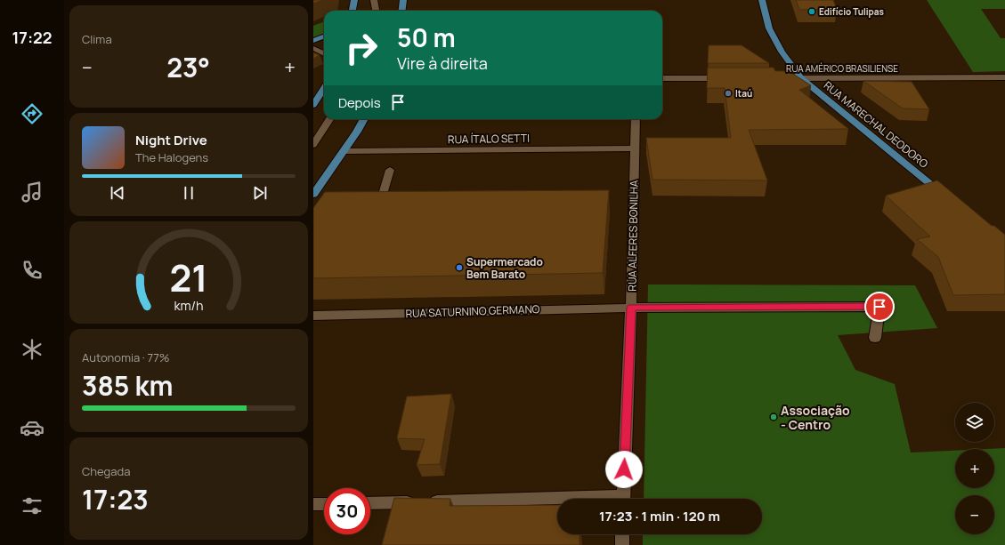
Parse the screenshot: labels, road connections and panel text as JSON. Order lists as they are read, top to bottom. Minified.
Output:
{"streets":{"main road":["RUA MARECHAL DEODORO"],"street":["RUA AMÉRICO BRASILIENSE","RUA ÍTALO SETTI","RUA ALFERES BONILHA","RUA SATURNINO GERMANO"]},"crossings":[["RUA AMÉRICO BRASILIENSE","RUA MARECHAL DEODORO"],["RUA ÍTALO SETTI","RUA ALFERES BONILHA"],["RUA ALFERES BONILHA","RUA SATURNINO GERMANO"]],"places":["Edifício Tulipas","Itaú","Supermercado Bem Barato","Associação - Centro"],"page":{"tabs":"17:22","tile":["Clima",["Autonomia · 77%","385 km"],["Chegada","17:23"]],"turn":["50 m","Vire à direita"],"heat":["−","23°","+"],"then":"Depois","song":["Night Drive","The Halogens"],"map_buttons":["+","−"],"limit":"30","trip":"17:23 · 1 min · 120 m","gauge":["21","km/h"]}}
